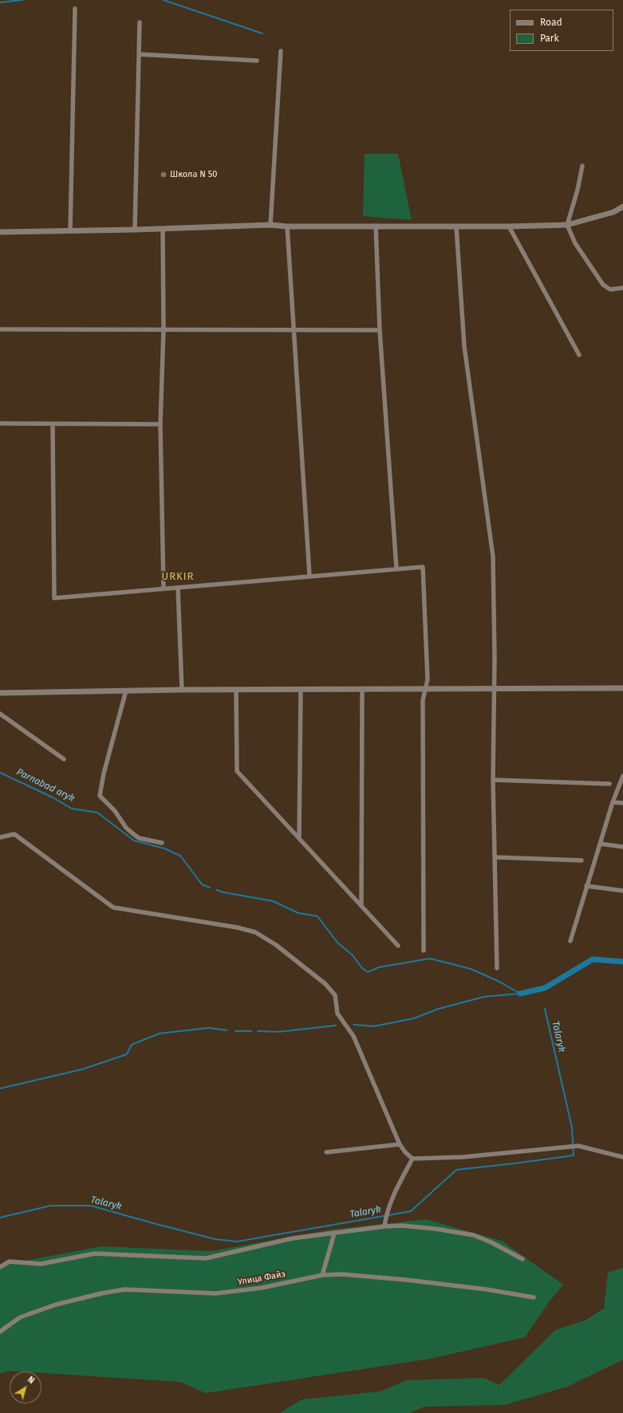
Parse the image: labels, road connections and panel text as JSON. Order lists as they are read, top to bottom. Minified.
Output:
{"streets":{"street":["Улица Файз"]},"districts":["URKIR"],"water":["Parnabad aryk","Talaryk"],"places":["Школа N 50"],"legend":["Road","Park"],"north":"top right"}
